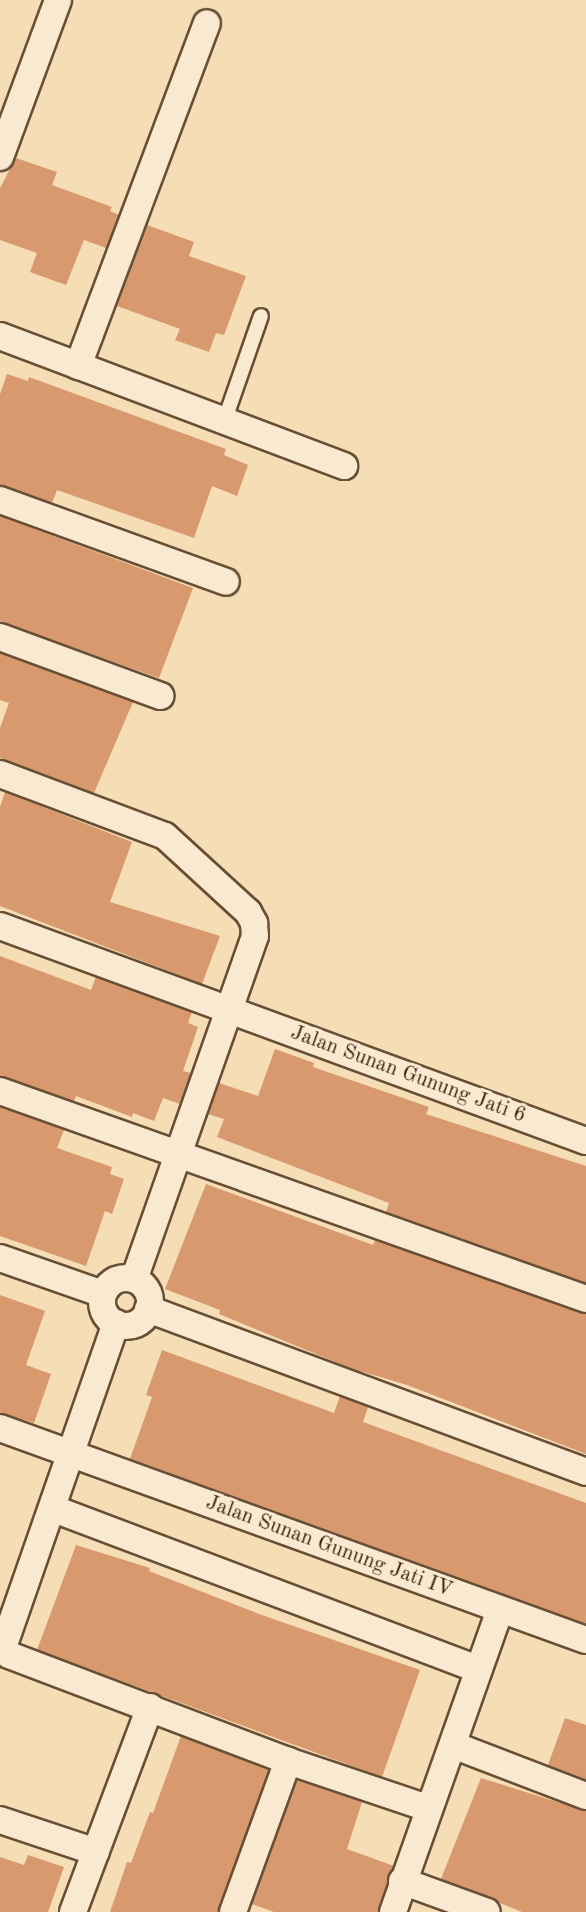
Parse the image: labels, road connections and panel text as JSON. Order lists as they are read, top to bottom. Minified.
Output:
{"streets":{"street":["Jalan Sunan Gunung Jati 6","Jalan Sunan Gunung Jati IV"]}}
